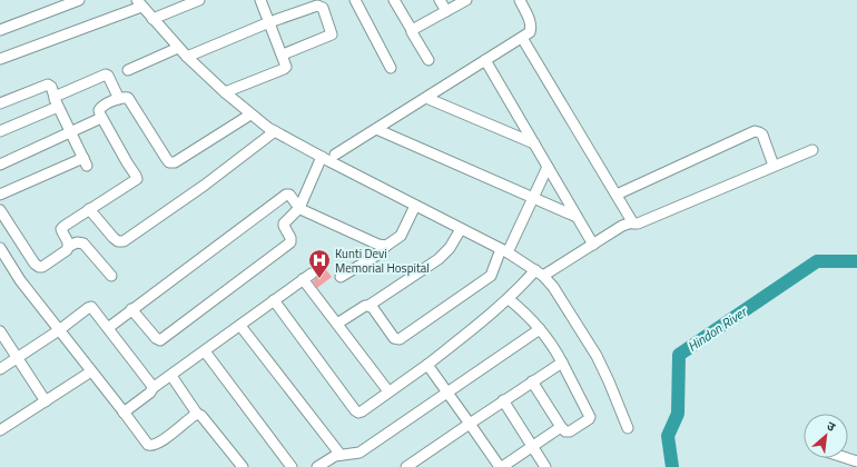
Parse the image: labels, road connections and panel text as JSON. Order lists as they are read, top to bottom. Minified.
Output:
{"water":["Hindon River"],"places":{"hospital":["Kunti Devi Memorial Hospital"]},"north":"top right"}
